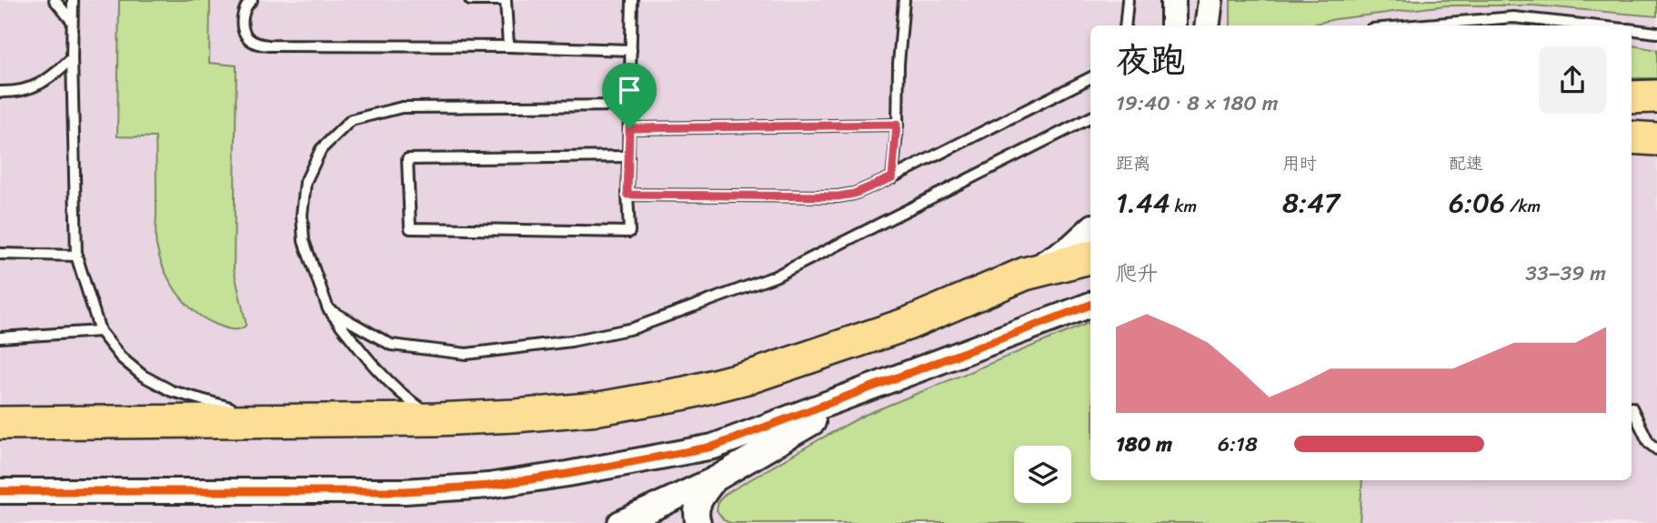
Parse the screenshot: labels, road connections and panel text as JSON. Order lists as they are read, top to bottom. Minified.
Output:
{"page":{"heading":["夜跑","19:40 · 8 × 180 m"],"stats":[["距离","1.44 km"],["用时","8:47"],["配速","6:06 /km"]],"chart":["爬升","33–39 m"],"list":[{"name":"180 m","note":"6:18"}]}}
